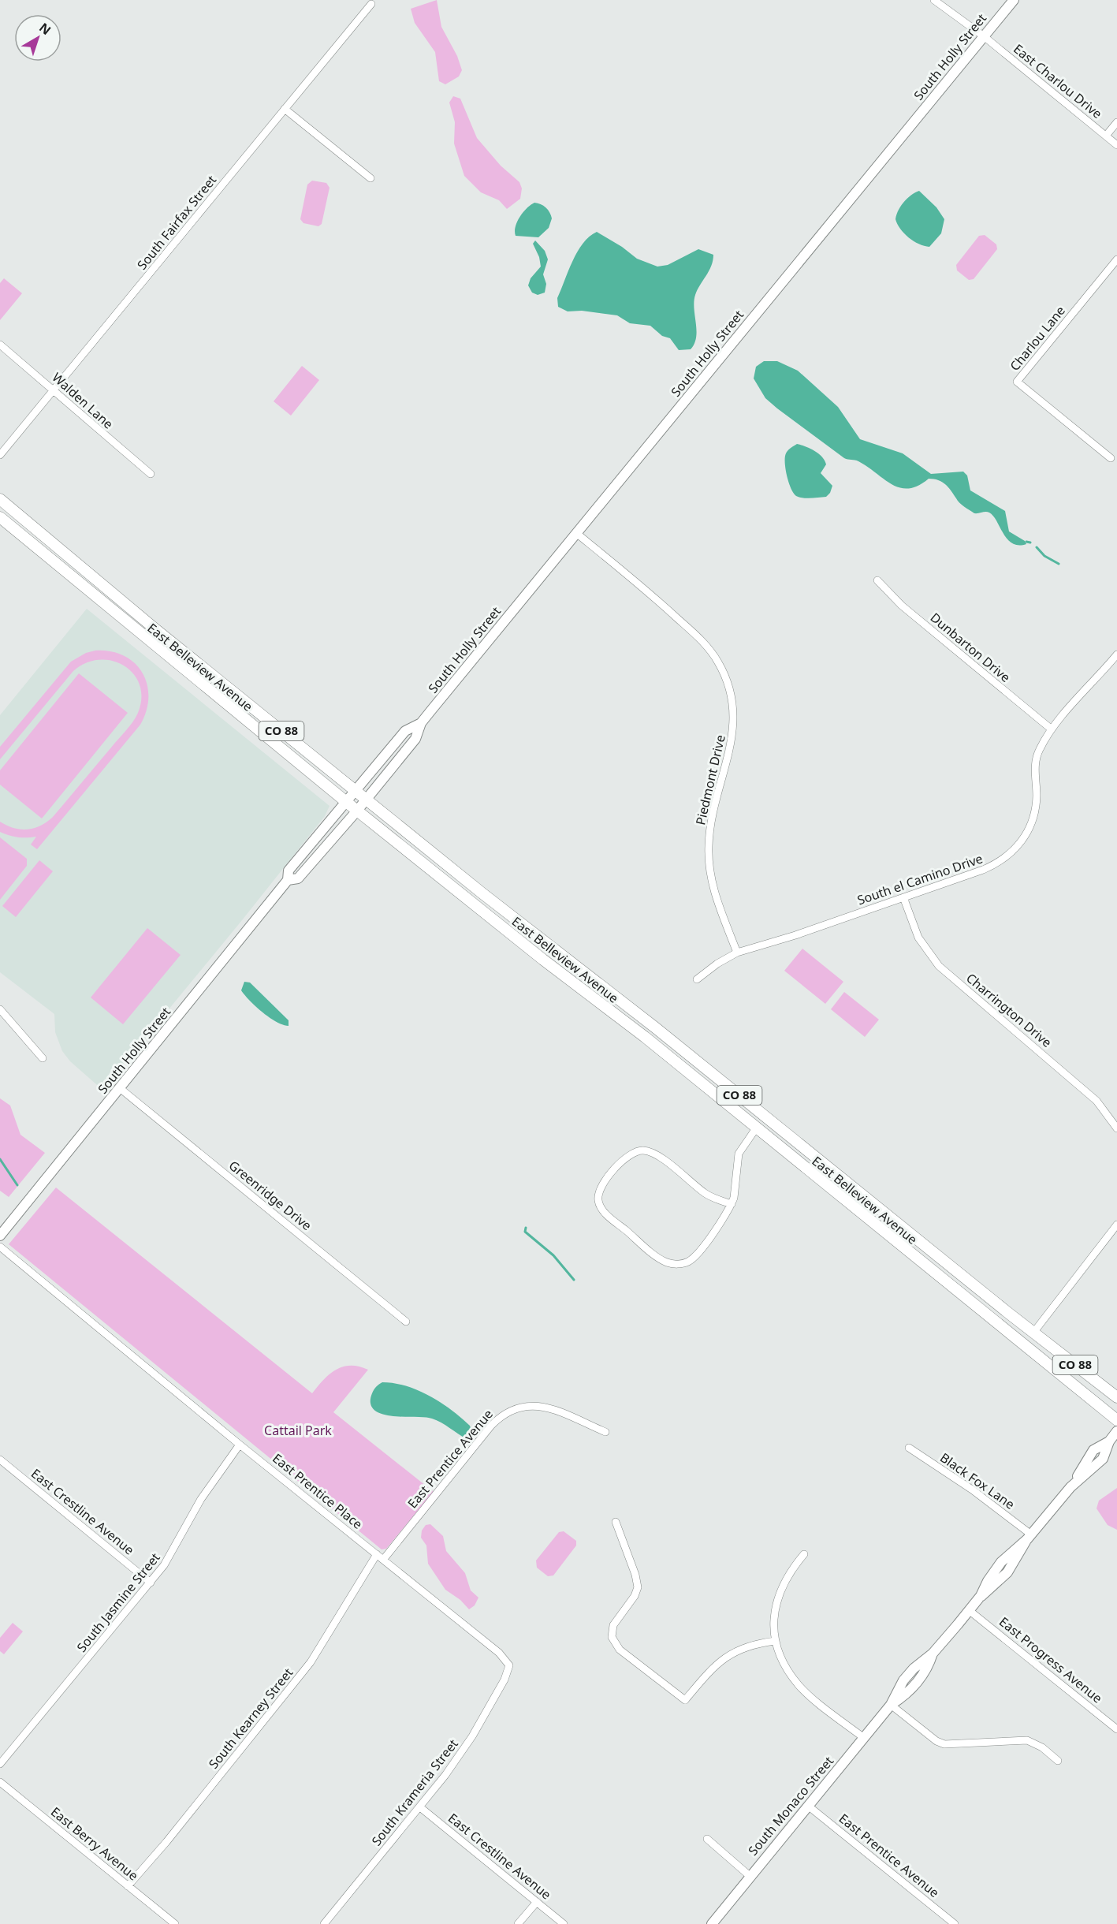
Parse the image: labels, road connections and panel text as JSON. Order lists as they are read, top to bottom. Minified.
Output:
{"streets":{"main road":["East Belleview Avenue","CO 88"],"street":["South Holly Street","East Charlou Drive","South Fairfax Street","Charlou Lane","Walden Lane","Dunbarton Drive","Piedmont Drive","South el Camino Drive","Charrington Drive","Greenridge Drive","East Prentice Avenue","Black Fox Lane","East Prentice Place","East Crestline Avenue","South Jasmine Street","East Progress Avenue","South Kearney Street","South Krameria Street","South Monaco Street","East Berry Avenue"]},"crossings":[["South Holly Street","East Charlou Drive"],["South Holly Street","East Belleview Avenue"],["South Holly Street","Piedmont Drive"],["South Holly Street","Greenridge Drive"],["South Fairfax Street","Walden Lane"],["Dunbarton Drive","South el Camino Drive"],["Piedmont Drive","South el Camino Drive"],["South el Camino Drive","Charrington Drive"],["East Prentice Avenue","East Prentice Place"],["East Prentice Avenue","South Monaco Street"],["Black Fox Lane","South Monaco Street"],["East Prentice Place","South Jasmine Street"],["East Prentice Place","South Kearney Street"],["East Prentice Place","South Krameria Street"],["East Crestline Avenue","South Jasmine Street"],["East Crestline Avenue","South Krameria Street"],["East Progress Avenue","South Monaco Street"],["South Kearney Street","East Berry Avenue"]],"parks":["Cattail Park"],"north":"top right"}
